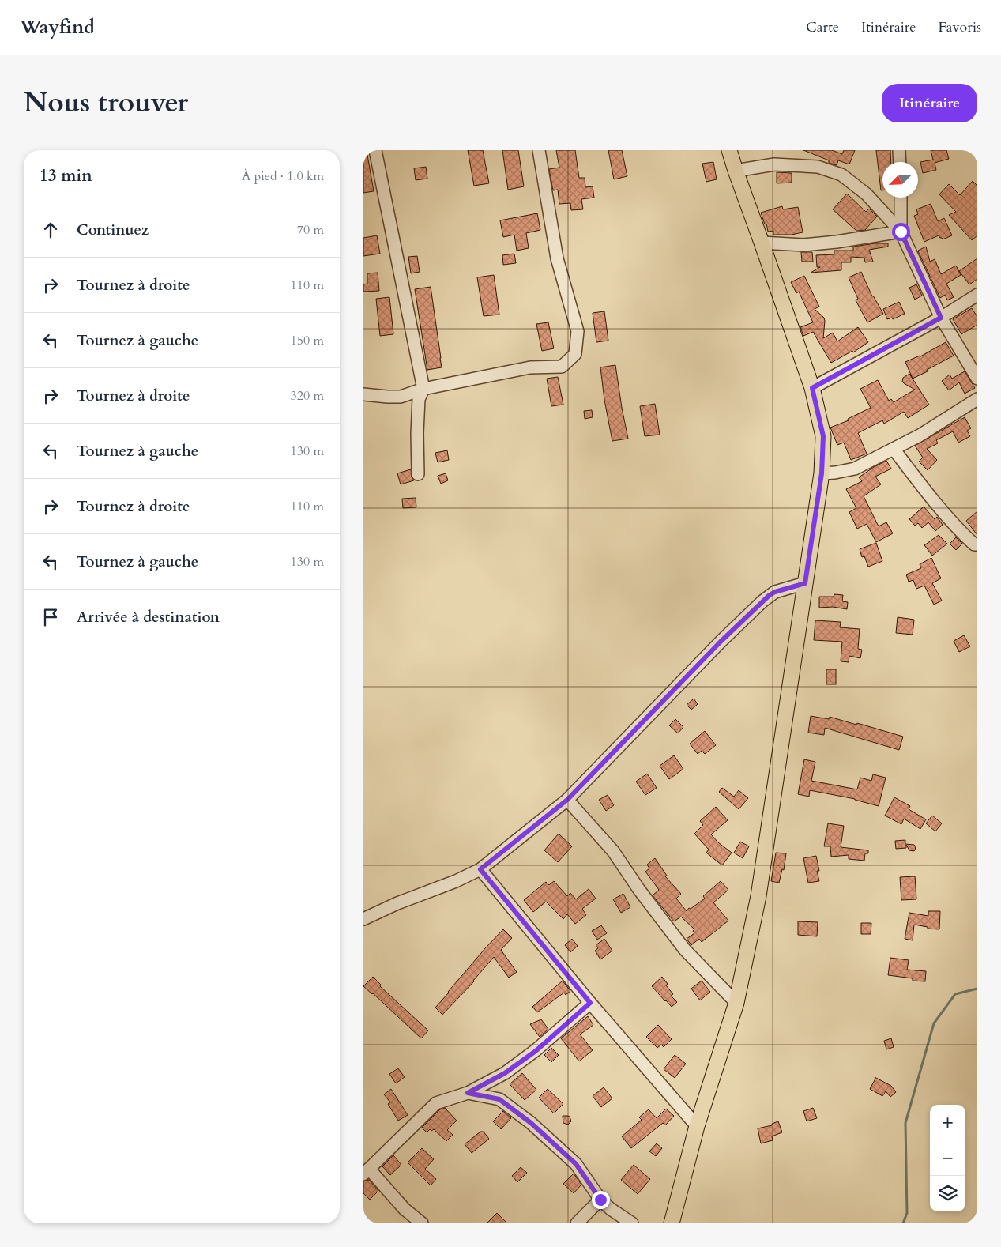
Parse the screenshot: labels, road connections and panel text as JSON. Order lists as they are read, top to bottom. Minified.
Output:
{"north":"bottom left","page":{"header":"Wayfind","nav":["Carte","Itinéraire","Favoris"],"title":"Nous trouver","buttons":"Itinéraire","heading":["13 min","À pied · 1.0 km"],"list":[["Continuez","70 m"],["Tournez à droite","110 m"],["Tournez à gauche","150 m"],["Tournez à droite","320 m"],["Tournez à gauche","130 m"],["Tournez à droite","110 m"],["Tournez à gauche","130 m"],"Arrivée à destination"],"map_buttons":["+","−"]}}
